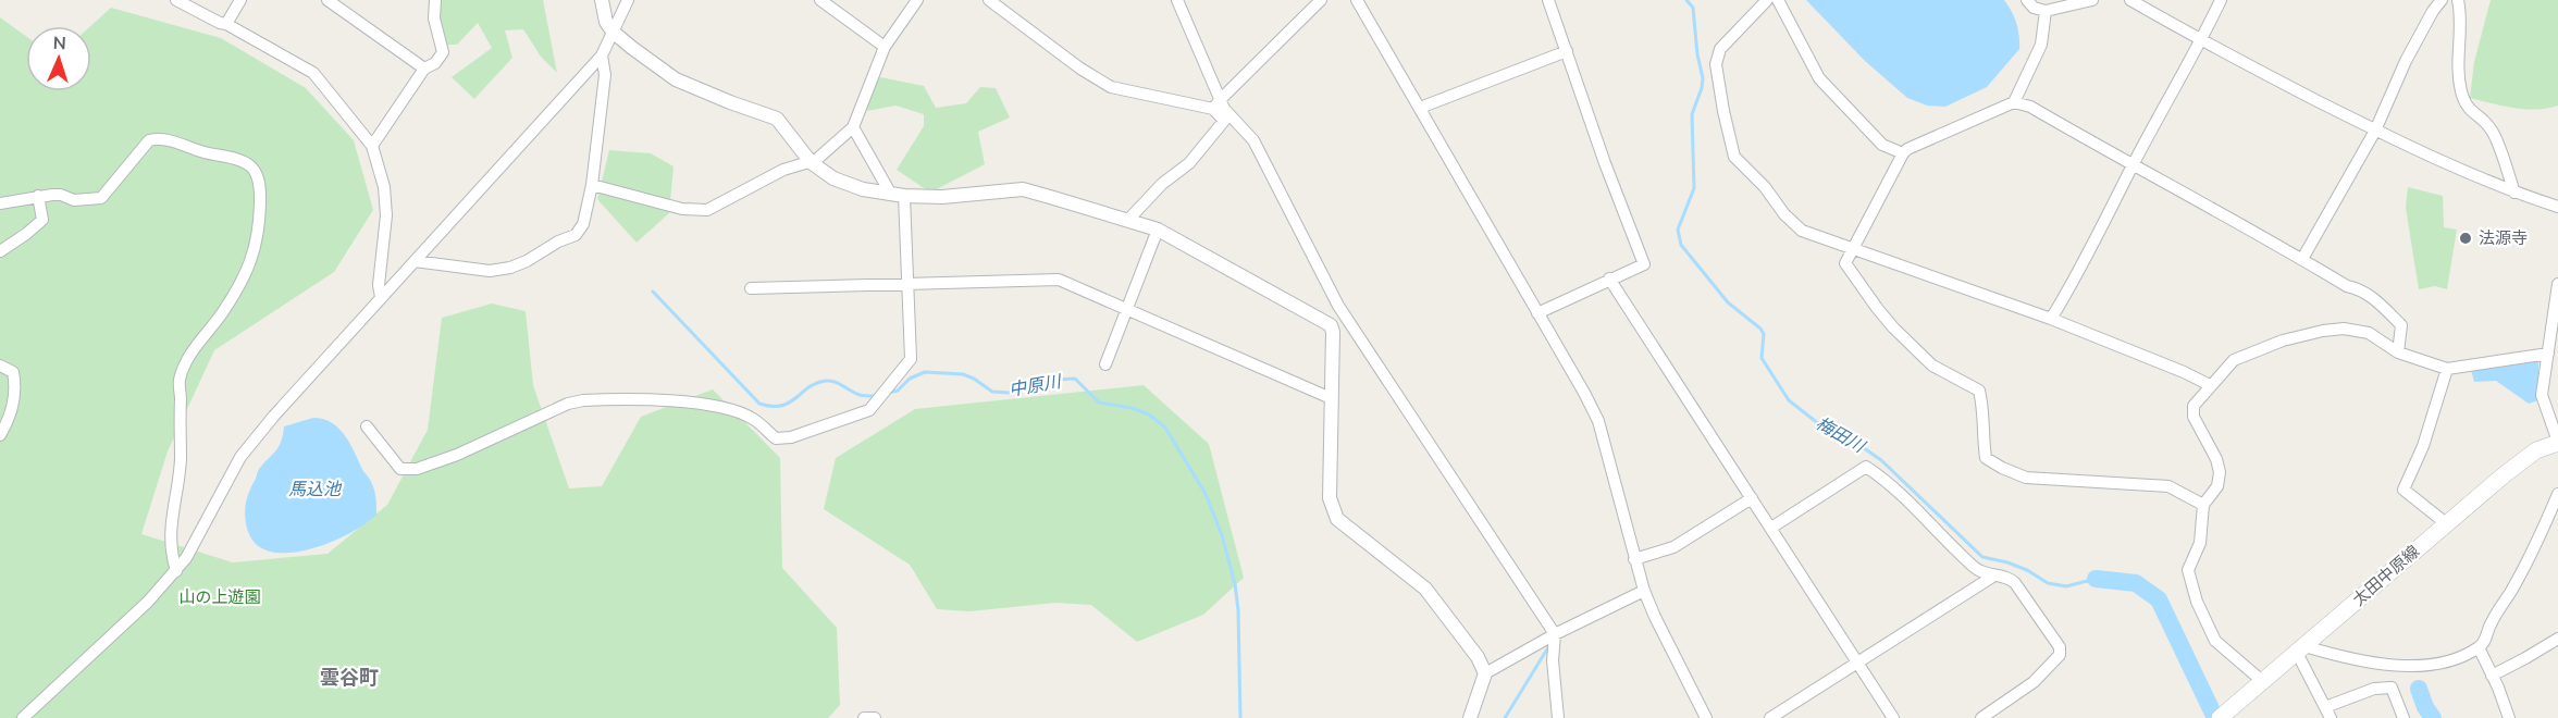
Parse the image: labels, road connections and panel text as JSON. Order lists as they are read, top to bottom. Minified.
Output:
{"streets":{"main road":["太田中原線"]},"districts":["雲谷町"],"water":["中原川","梅田川","馬込池"],"parks":["山の上遊園"],"places":["法源寺"],"north":"top"}
